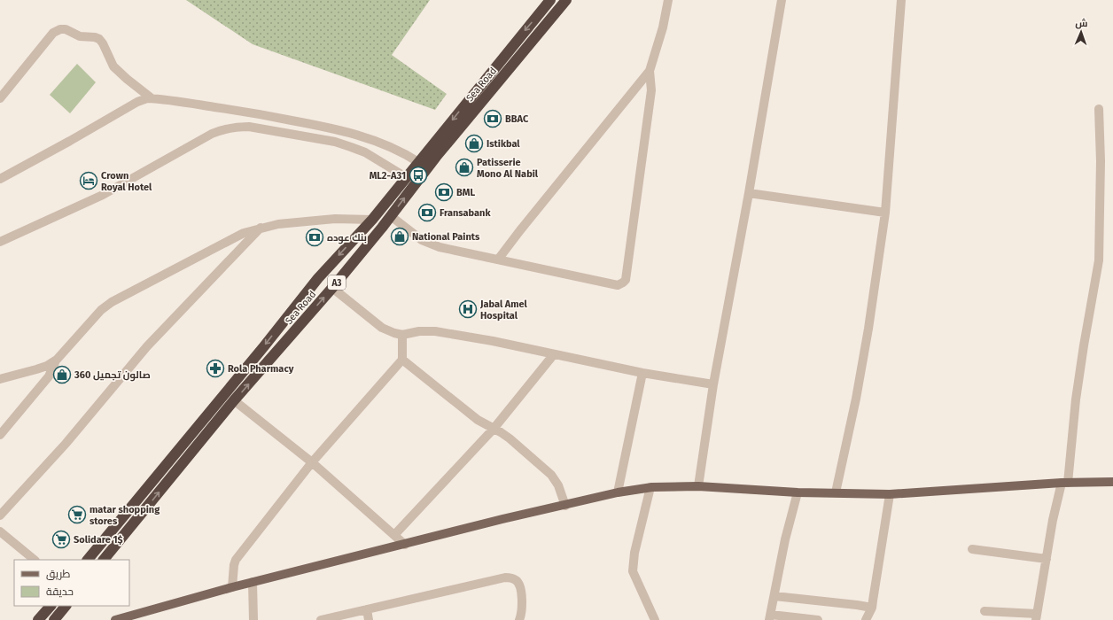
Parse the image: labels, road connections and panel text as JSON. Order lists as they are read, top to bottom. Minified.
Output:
{"streets":{"highway":["Sea Road","A3"]},"places":{"bank":["BBAC","BML","Fransabank","بنك عوده"],"shop":["Istikbal","Patisserie Mono Al Nabil","National Paints","صالون تجميل 360"],"bus stop":["ML2-A31"],"hotel":["Crown Royal Hotel"],"hospital":["Jabal Amel Hospital"],"pharmacy":["Rola Pharmacy"],"supermarket":["matar shopping stores","Solidare 1$"]},"legend":["طريق","حديقة"],"north":"top"}
